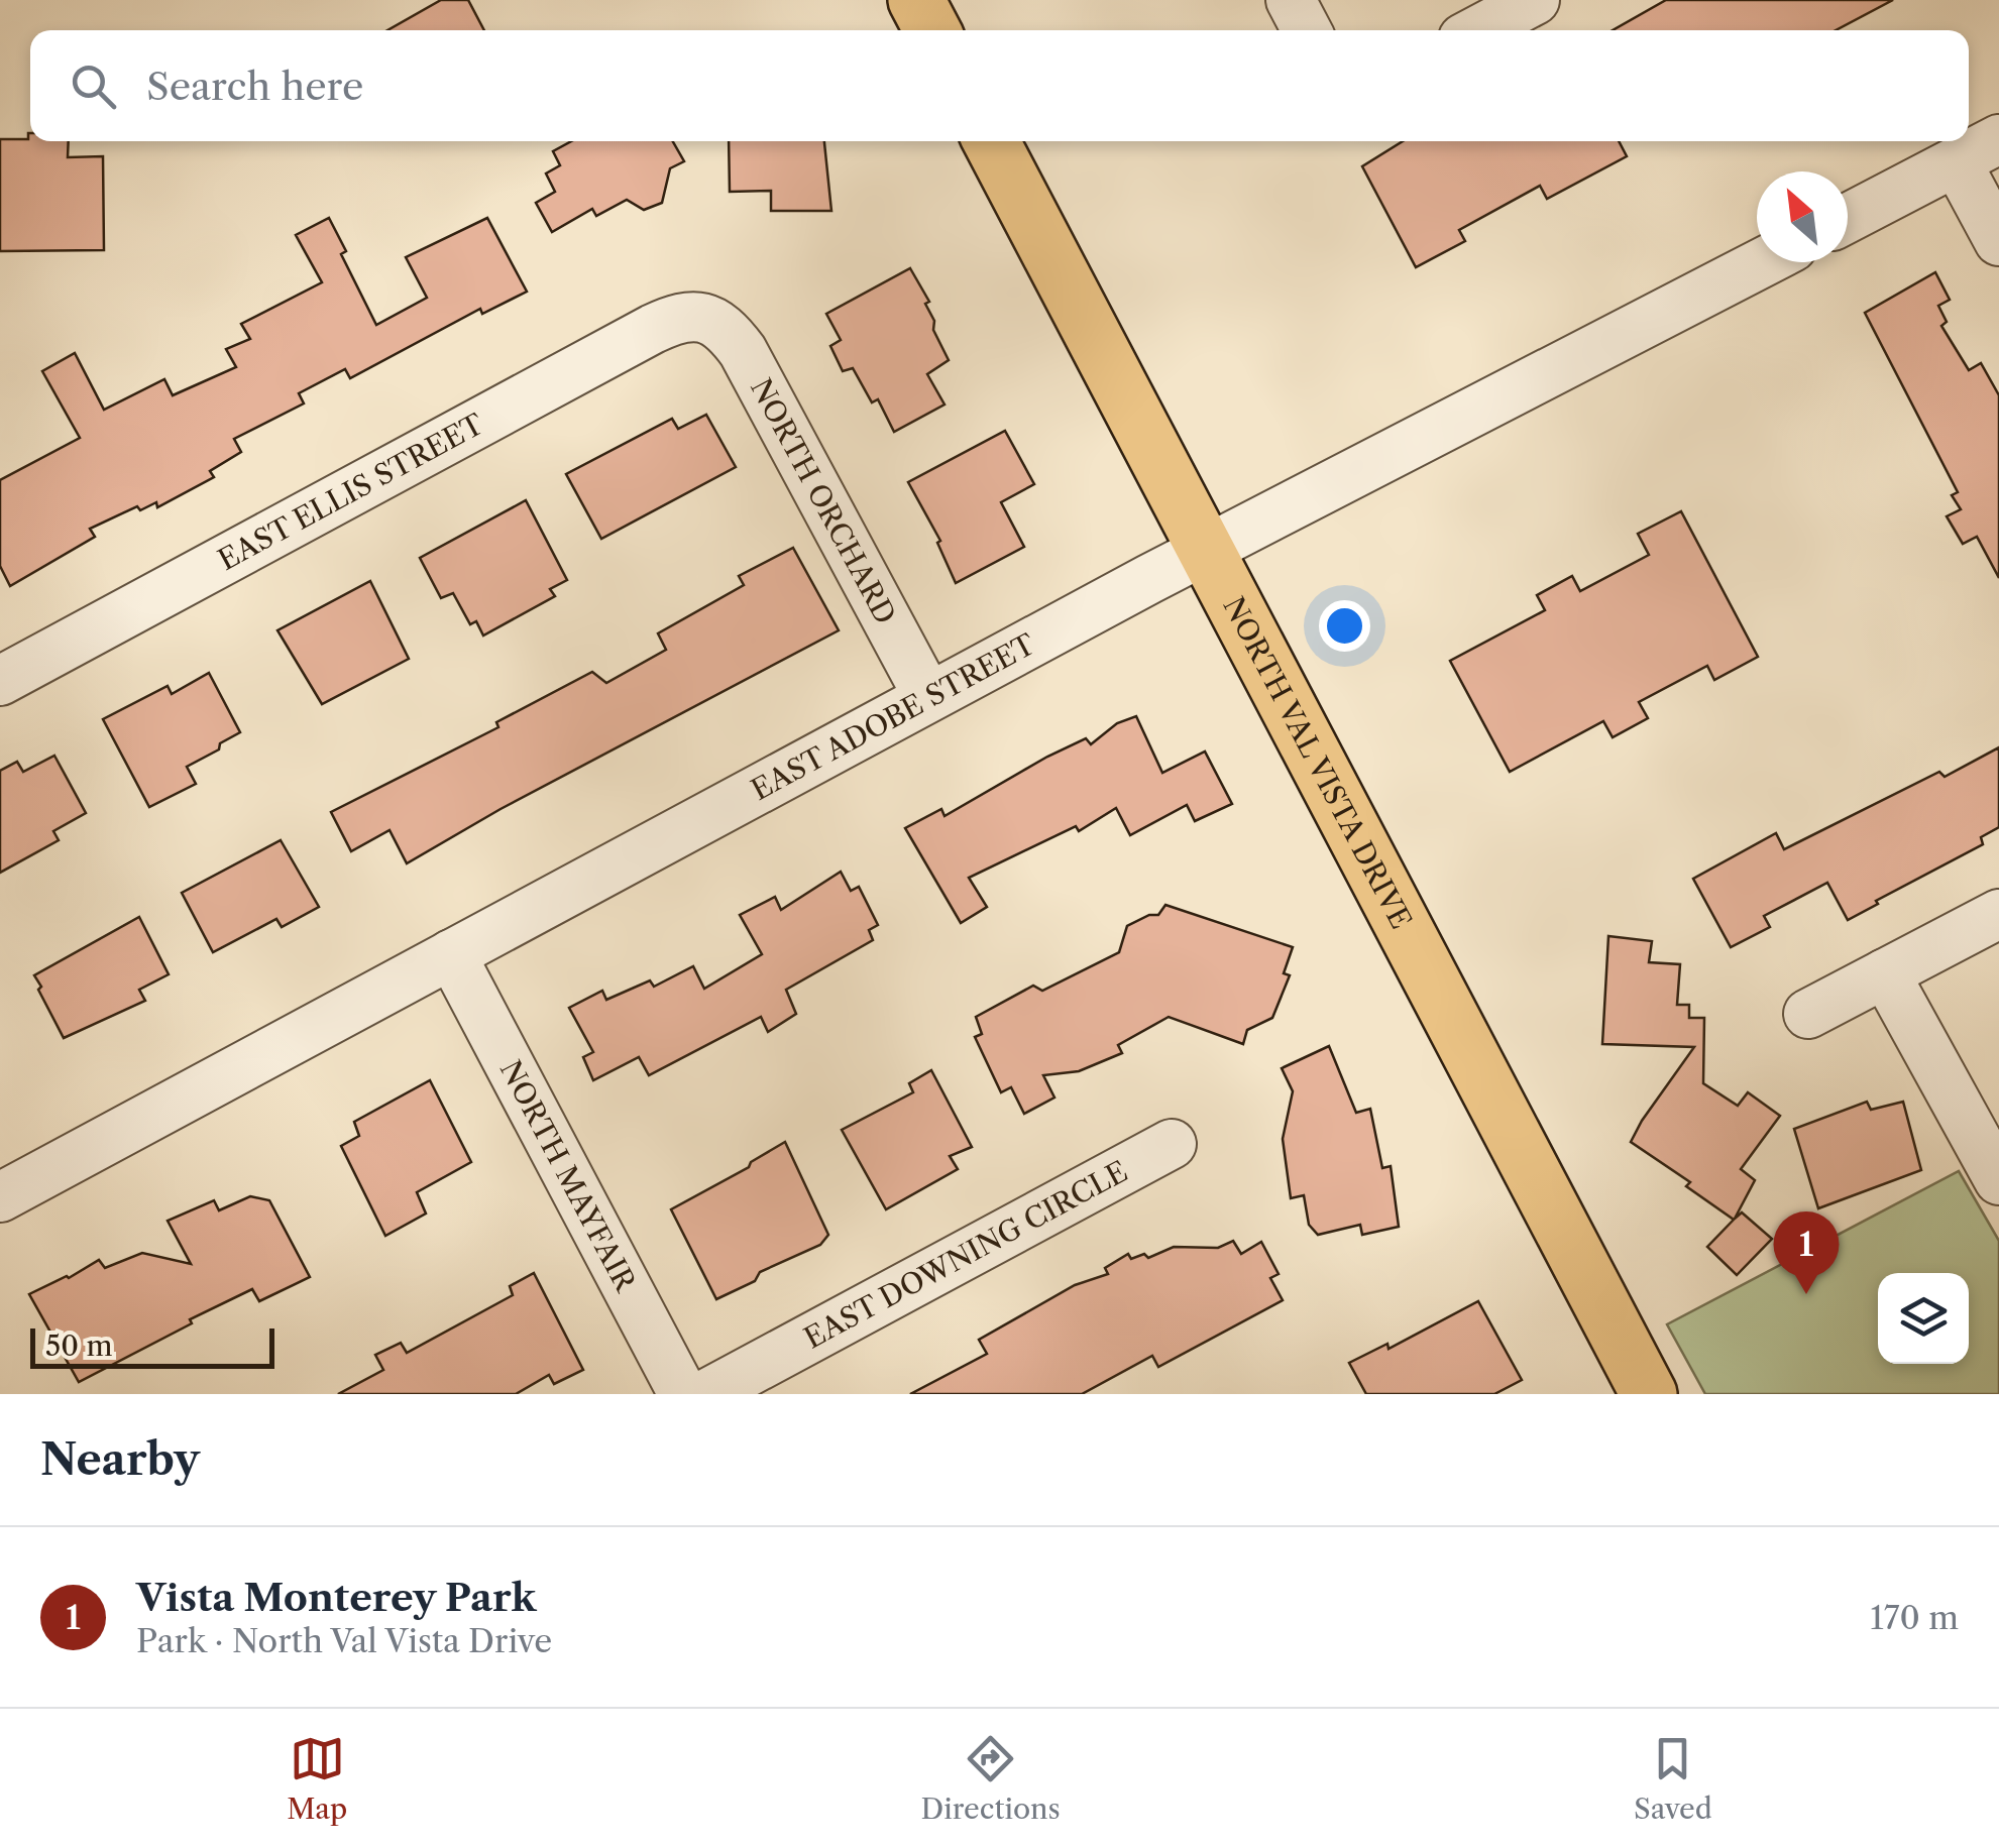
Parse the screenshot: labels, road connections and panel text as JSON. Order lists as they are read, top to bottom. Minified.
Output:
{"streets":{"main road":["NORTH VAL VISTA DRIVE"],"street":["EAST ELLIS STREET","NORTH ORCHARD","EAST ADOBE STREET","NORTH MAYFAIR","EAST DOWNING CIRCLE"]},"crossings":[["EAST ELLIS STREET","NORTH ORCHARD"],["NORTH ORCHARD","EAST ADOBE STREET"],["EAST ADOBE STREET","NORTH VAL VISTA DRIVE"],["EAST ADOBE STREET","NORTH MAYFAIR"]],"scale_bar":"50 m","north":"top left","page":{"search":"Search here","pins":"1","scale":"50 m","heading":"Nearby","list":[{"mark":"1","name":"Vista Monterey Park","note":"Park · North Val Vista Drive","value":"170 m"}],"nav":["Map","Directions","Saved"]}}
